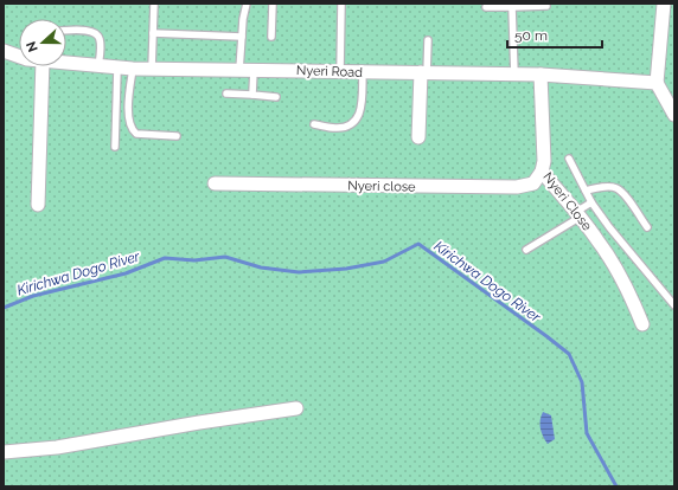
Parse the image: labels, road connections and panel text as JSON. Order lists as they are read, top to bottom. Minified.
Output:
{"streets":{"street":["Nyeri Road","Nyeri close","Nyeri Close"]},"crossings":[["Nyeri Road","Nyeri Close"],["Nyeri close","Nyeri Close"]],"water":["Kirichwa Dogo River"],"scale_bar":"50 m","north":"left"}
